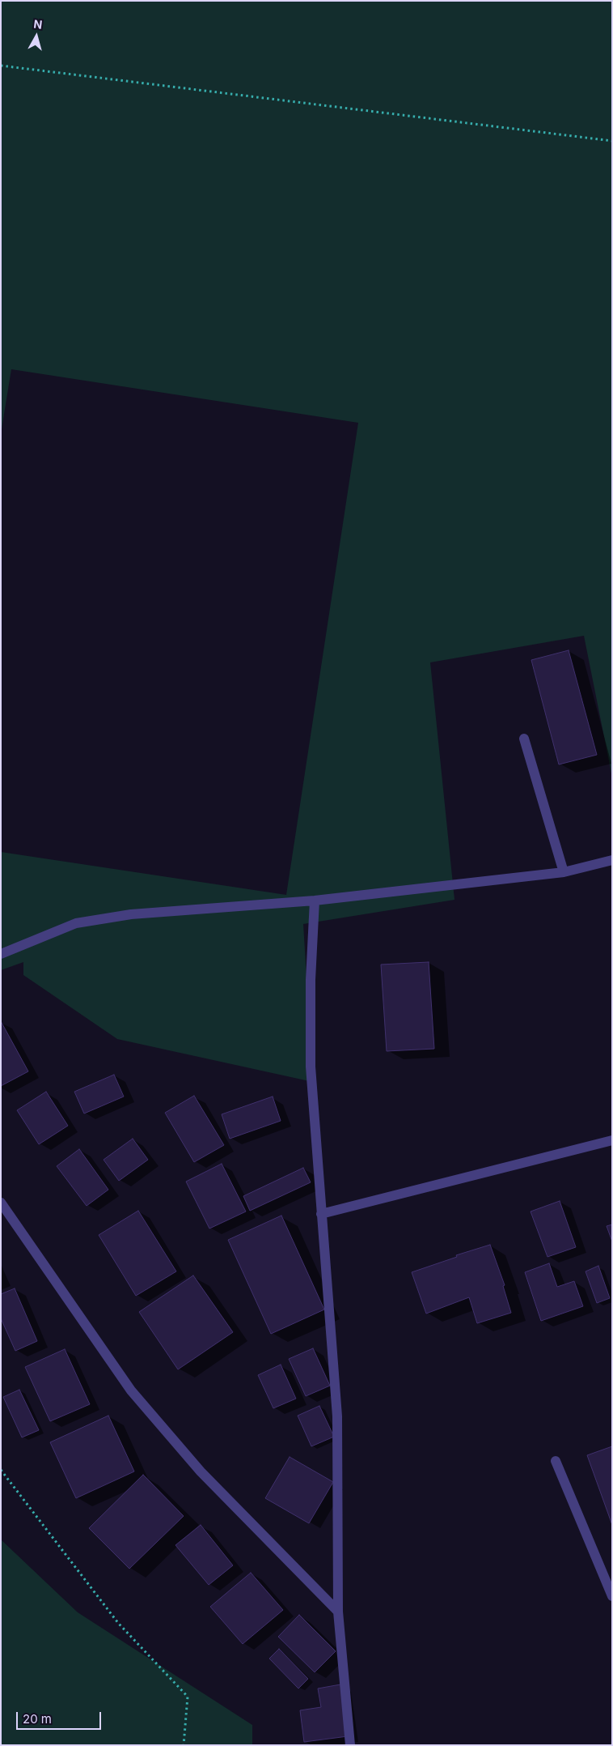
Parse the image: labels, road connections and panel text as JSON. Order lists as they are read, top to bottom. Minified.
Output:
{"scale_bar":"20 m","north":"top"}
